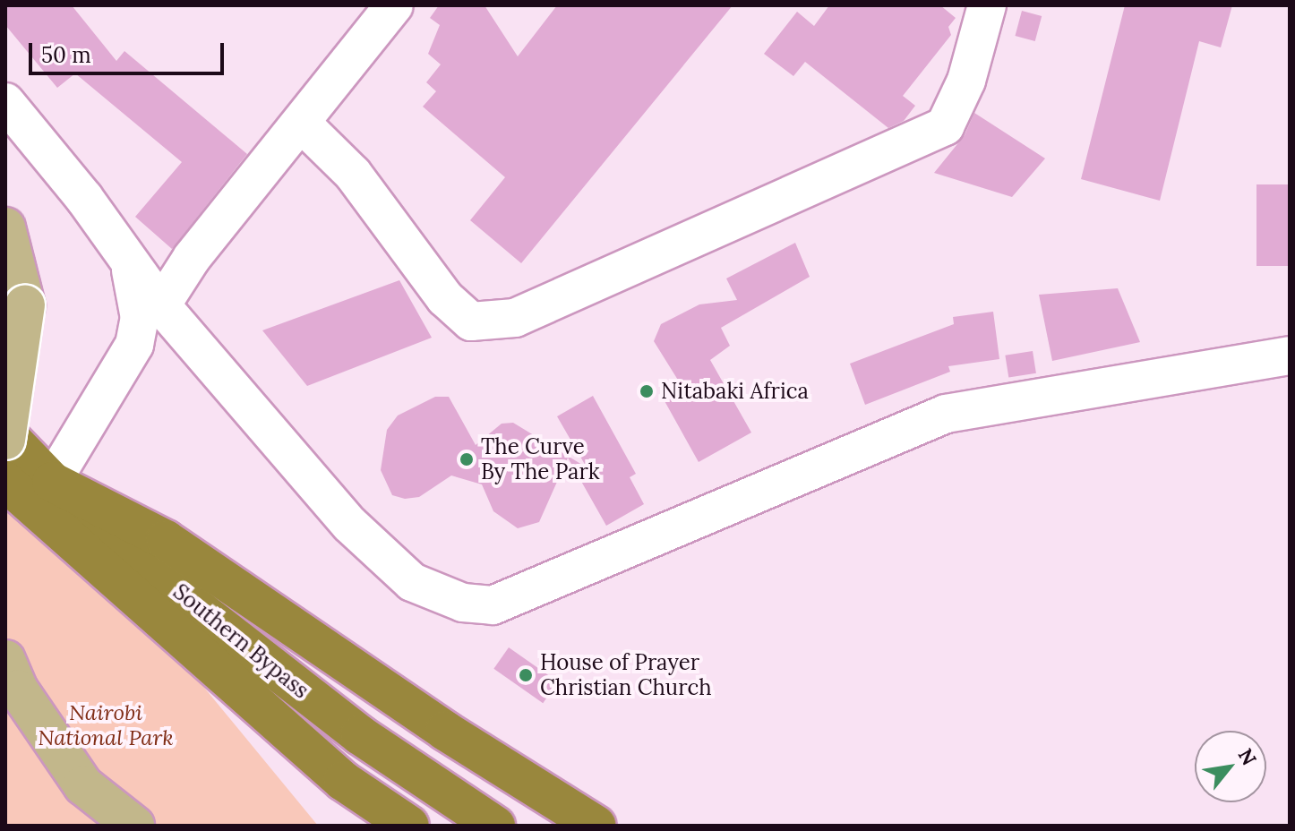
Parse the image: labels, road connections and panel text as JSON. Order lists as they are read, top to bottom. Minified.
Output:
{"streets":{"highway":["Southern Bypass"]},"parks":["Nairobi National Park"],"places":["Nitabaki Africa","The Curve By The Park","House of Prayer Christian Church"],"scale_bar":"50 m","north":"top right"}
